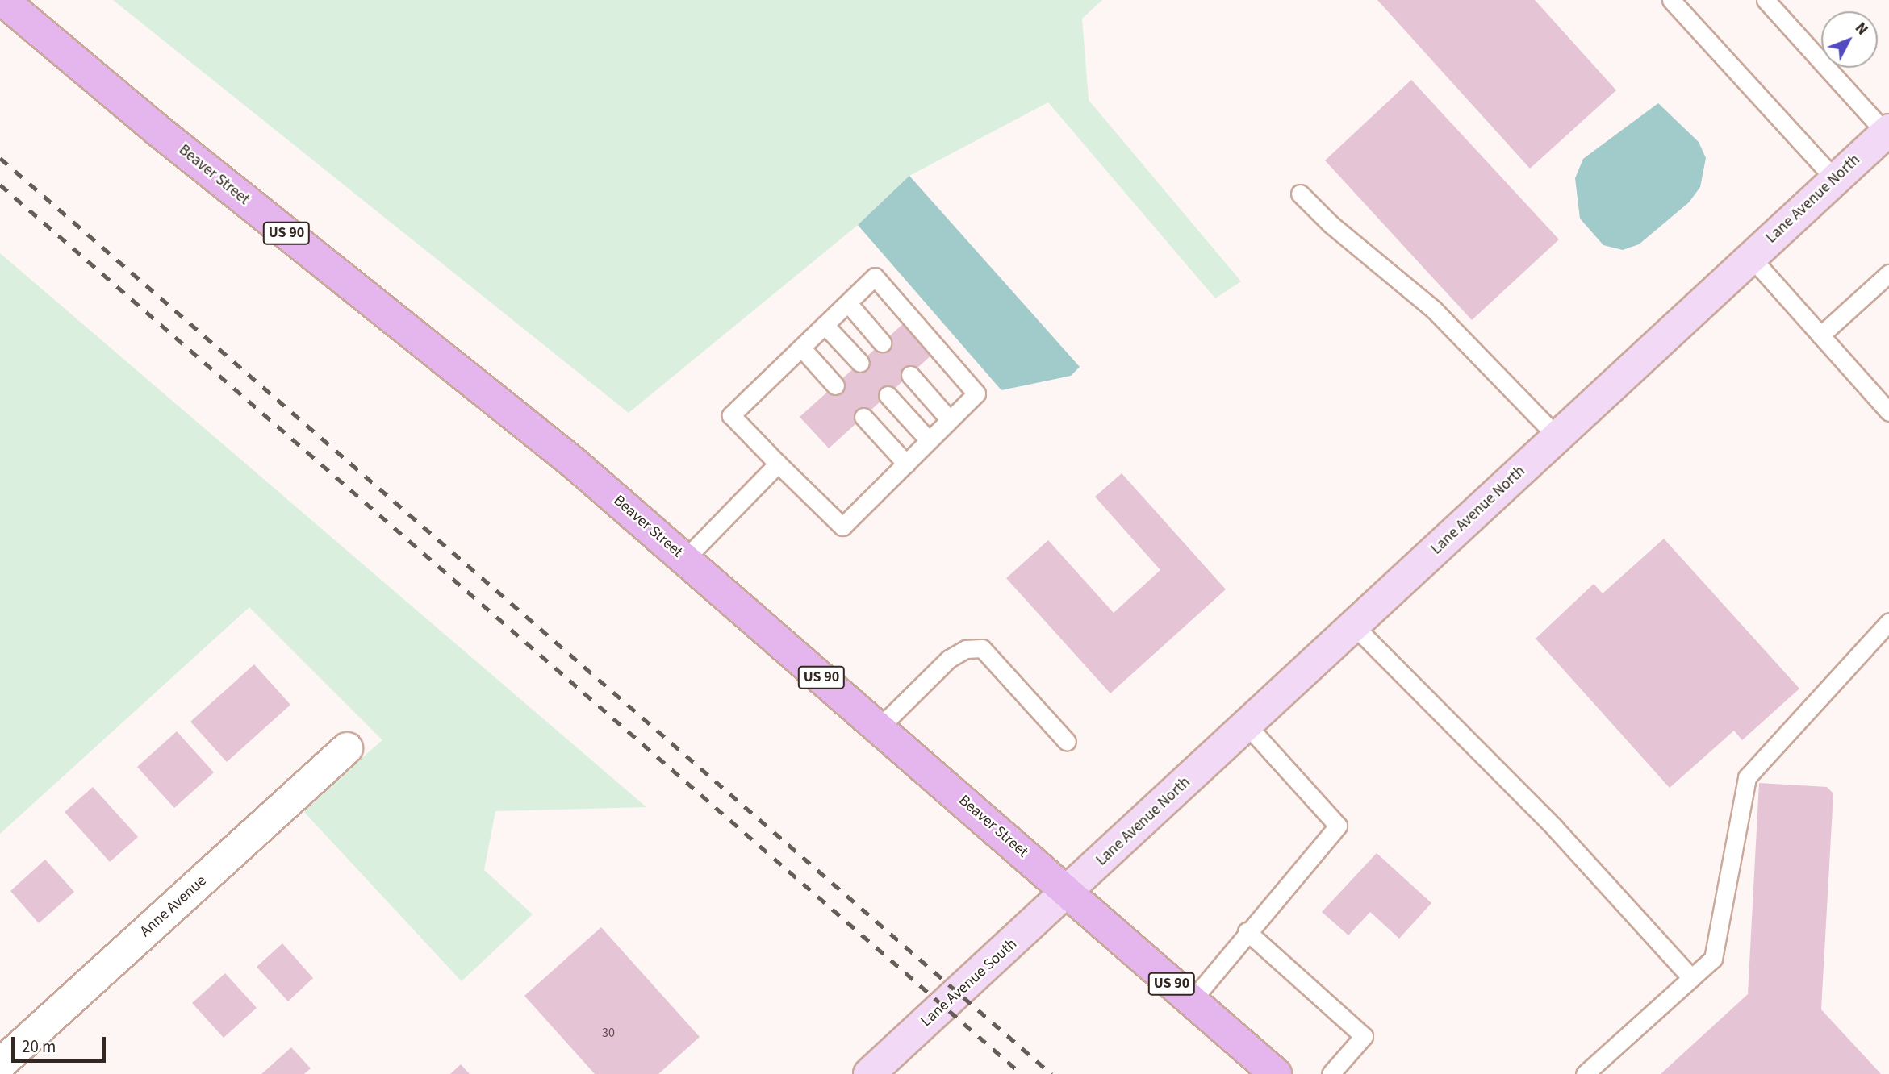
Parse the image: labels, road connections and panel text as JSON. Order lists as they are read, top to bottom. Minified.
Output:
{"streets":{"main road":["Beaver Street","Lane Avenue North","US 90","Lane Avenue South"],"street":["Anne Avenue"]},"crossings":[["Beaver Street","Lane Avenue North"],["Beaver Street","Lane Avenue South"],["Lane Avenue North","Lane Avenue South"]],"house_numbers":["30"],"scale_bar":"20 m","north":"top right"}
